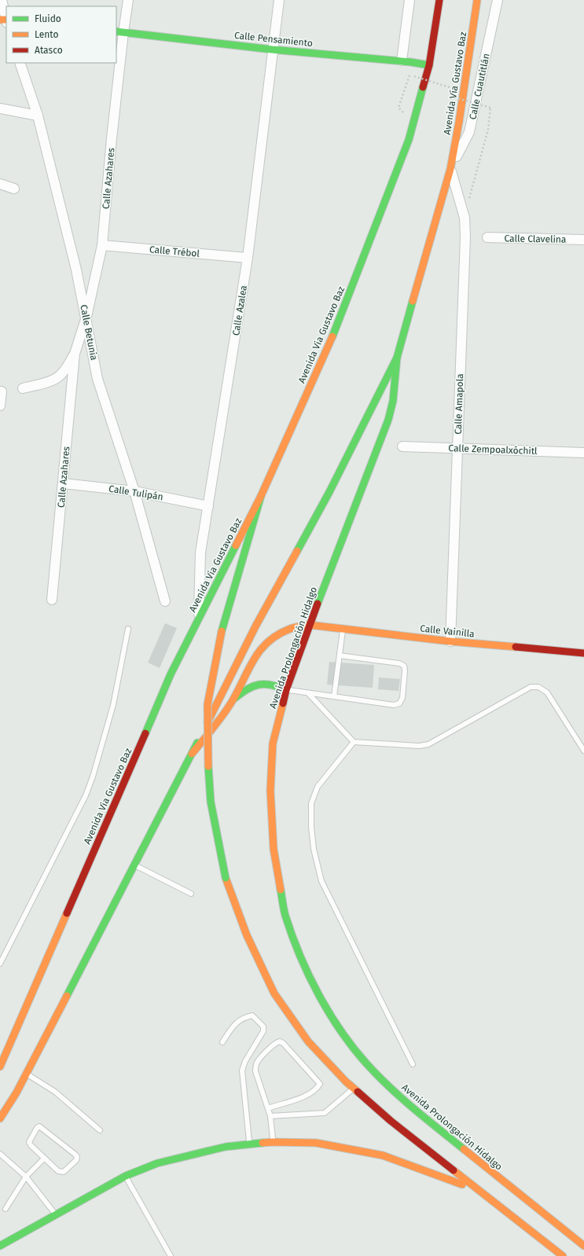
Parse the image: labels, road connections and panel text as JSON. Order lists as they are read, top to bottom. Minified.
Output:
{"streets":{"main road":["Calle Pensamiento","Avenida Vía Gustavo Baz","Avenida Via Gustavo Baz","Calle Vainilla","Avenida Prolongación Hidalgo"],"street":["Calle Cuautitlán","Calle Azahares","Calle Clavelina","Calle Trébol","Calle Azalea","Calle Betunia","Calle Amapola","Calle Zempoalxóchitl","Calle Tulipán"]},"crossings":[["Calle Pensamiento","Calle Azahares"],["Calle Pensamiento","Calle Azalea"],["Calle Pensamiento","Avenida Via Gustavo Baz"],["Avenida Vía Gustavo Baz","Calle Cuautitlán"],["Avenida Vía Gustavo Baz","Calle Amapola"],["Calle Cuautitlán","Calle Amapola"],["Calle Azahares","Calle Trébol"],["Calle Azahares","Calle Betunia"],["Calle Azahares","Calle Tulipán"],["Calle Trébol","Calle Azalea"],["Calle Azalea","Avenida Via Gustavo Baz"],["Calle Azalea","Calle Tulipán"],["Calle Betunia","Calle Tulipán"],["Calle Amapola","Calle Zempoalxóchitl"],["Calle Amapola","Calle Vainilla"],["Calle Vainilla","Avenida Prolongación Hidalgo"]],"legend":["Fluido","Lento","Atasco"]}
